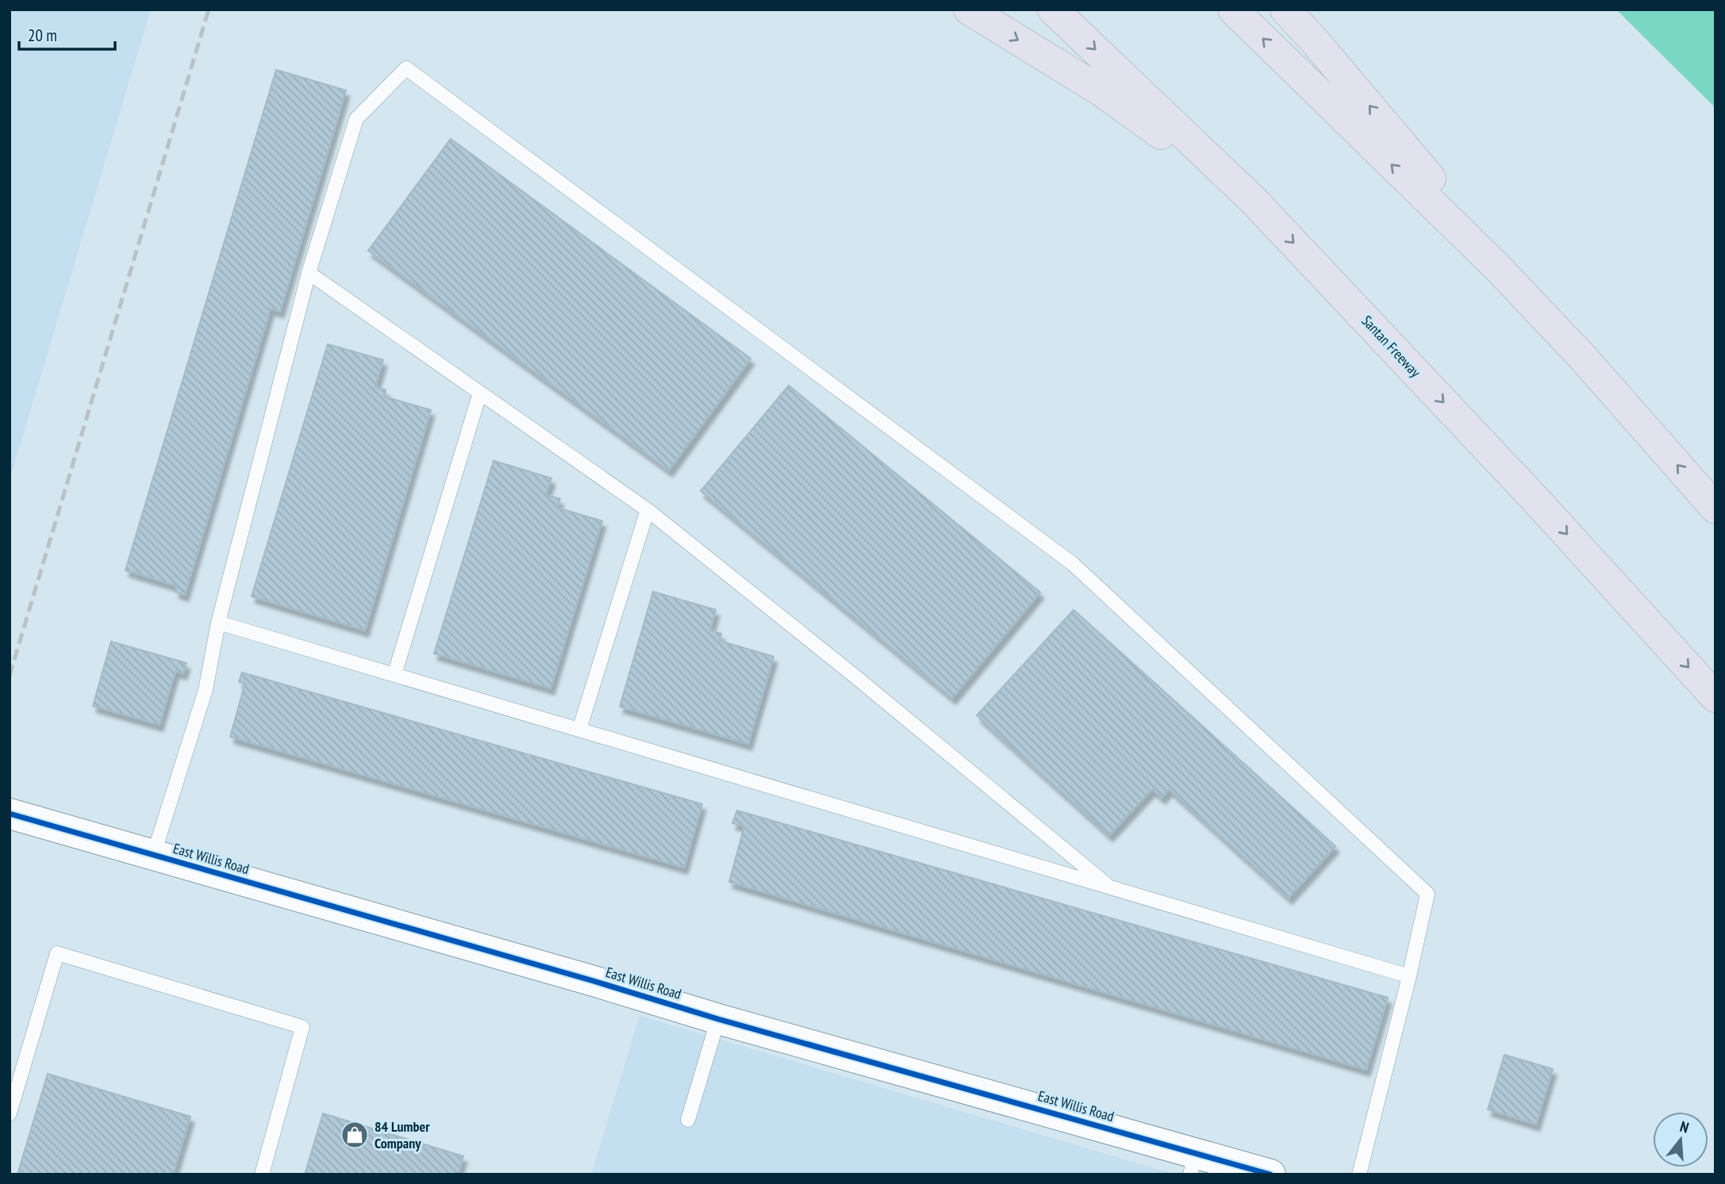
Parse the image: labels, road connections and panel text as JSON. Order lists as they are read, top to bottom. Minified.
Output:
{"streets":{"highway":["Santan Freeway"],"street":["East Willis Road"]},"places":{"shop":["84 Lumber Company"]},"scale_bar":"20 m","north":"top"}
